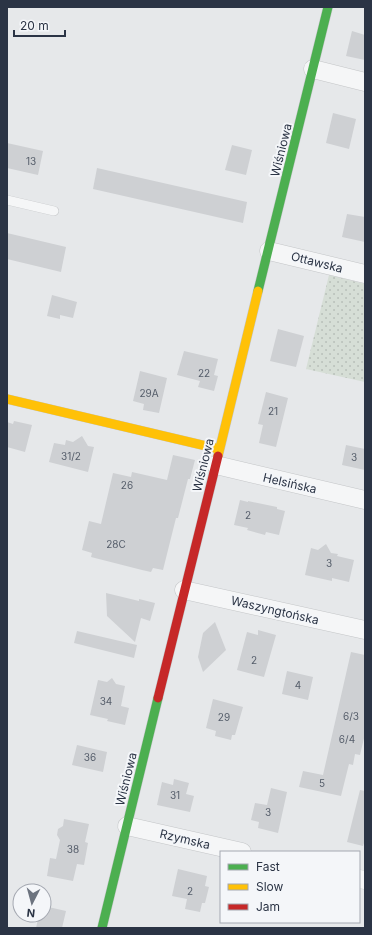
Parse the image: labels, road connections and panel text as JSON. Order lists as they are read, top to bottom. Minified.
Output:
{"streets":{"street":["Wiśniowa","Ottawska","Helsińska","Waszyngtońska","Rzymska"]},"crossings":[["Wiśniowa","Ottawska"],["Wiśniowa","Helsińska"],["Wiśniowa","Waszyngtońska"],["Wiśniowa","Rzymska"]],"house_numbers":["13","22","29A","21","31/2","3","26","2","28C","3","2","4","34","6/3","29","6/4","36","5","31","3","38","2"],"legend":["Fast","Slow","Jam"],"scale_bar":"20 m","north":"bottom"}
